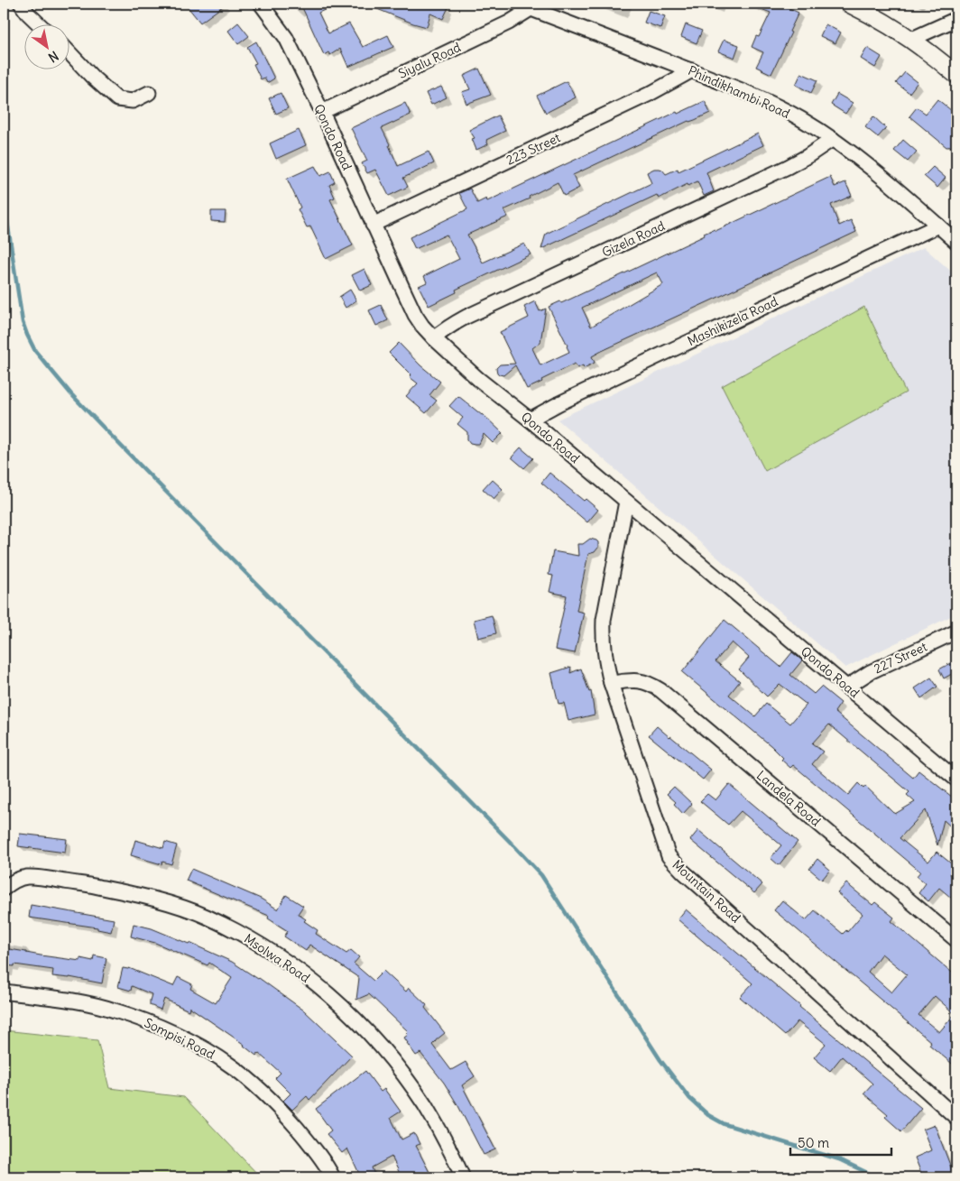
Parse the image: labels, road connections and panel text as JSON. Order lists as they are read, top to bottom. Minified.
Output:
{"streets":{"street":["Siyalu Road","Phindikhambi Road","Qondo Road","223 Street","Gizela Road","Mashikizela Road","227 Street","Landela Road","Mountain Road","Msolwa Road","Sompisi Road"]},"crossings":[["Siyalu Road","Phindikhambi Road"],["Siyalu Road","Qondo Road"],["Phindikhambi Road","223 Street"],["Phindikhambi Road","Gizela Road"],["Phindikhambi Road","Mashikizela Road"],["Qondo Road","223 Street"],["Qondo Road","Gizela Road"],["Qondo Road","Mashikizela Road"],["Qondo Road","227 Street"],["Qondo Road","Mountain Road"],["Landela Road","Mountain Road"]],"scale_bar":"50 m","north":"bottom right"}
